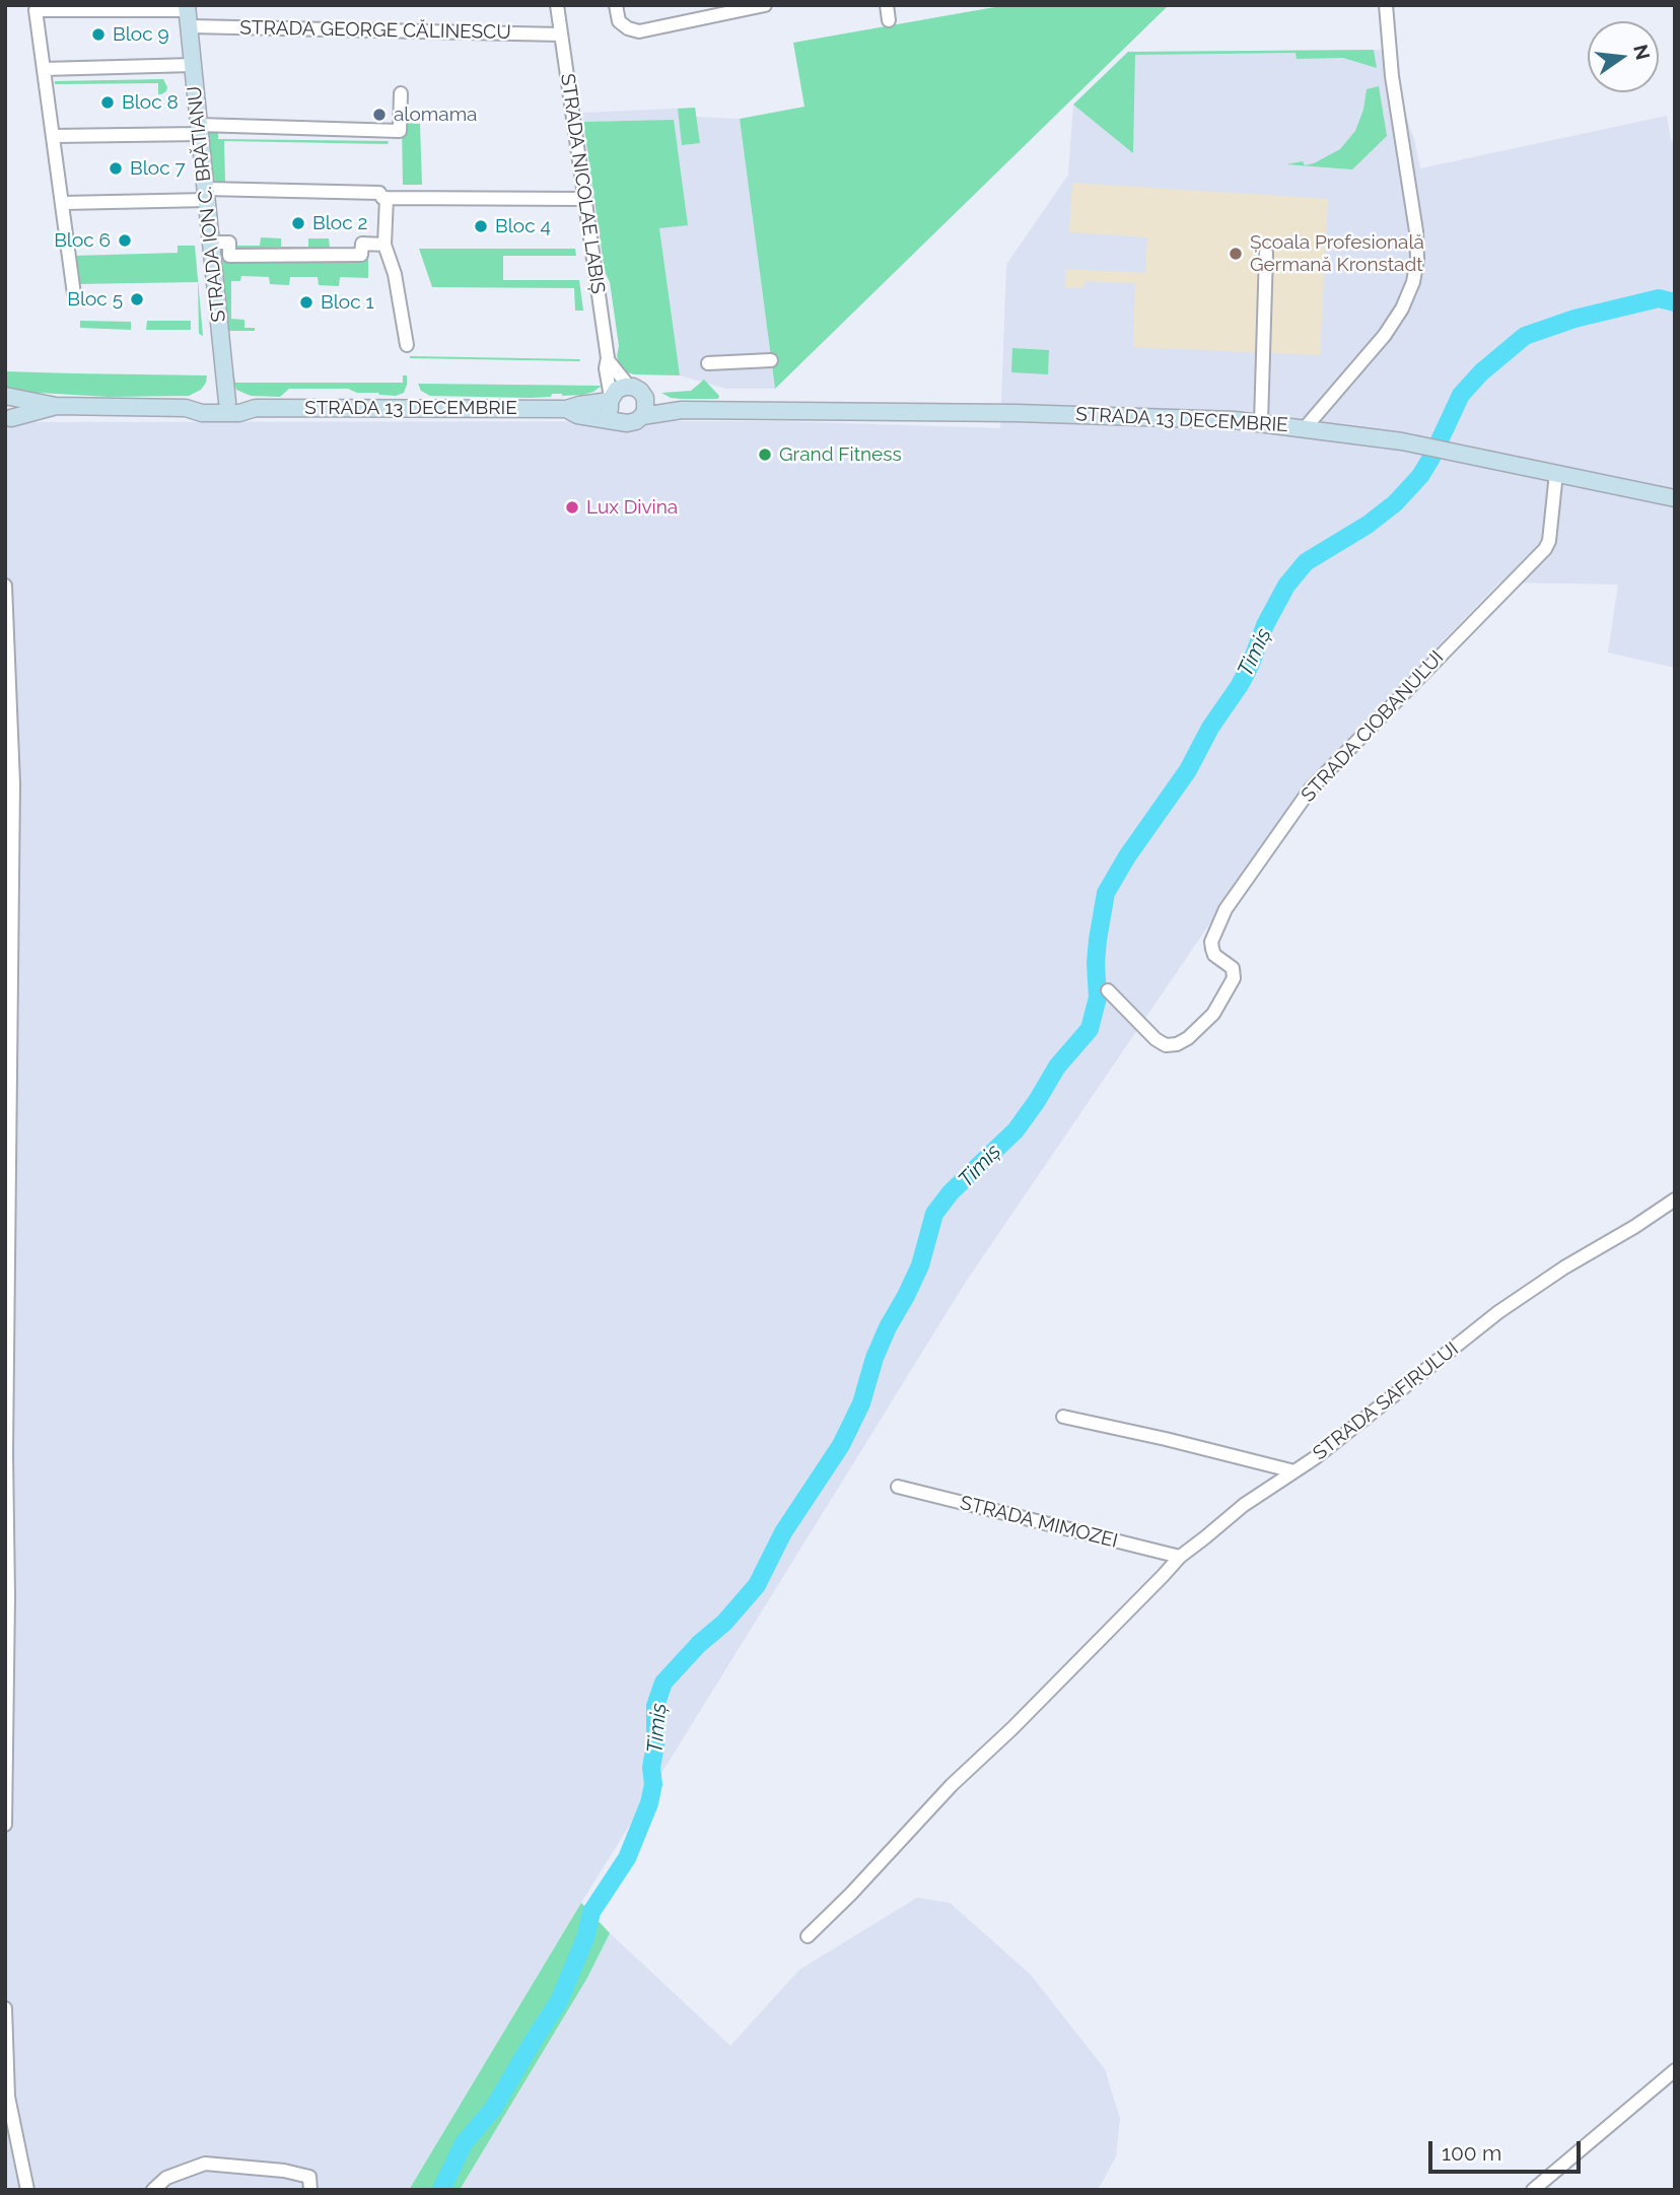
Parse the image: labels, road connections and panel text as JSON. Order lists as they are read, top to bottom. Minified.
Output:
{"streets":{"main road":["STRADA ION C. BRĂTIANU","STRADA 13 DECEMBRIE"],"street":["STRADA GEORGE CĂLINESCU","STRADA NICOLAE LABIȘ","STRADA CIOBANULUI","STRADA SAFIRULUI","STRADA MIMOZEI"]},"crossings":[["STRADA GEORGE CĂLINESCU","STRADA NICOLAE LABIȘ"],["STRADA GEORGE CĂLINESCU","STRADA ION C. BRĂTIANU"],["STRADA NICOLAE LABIȘ","STRADA 13 DECEMBRIE"],["STRADA ION C. BRĂTIANU","STRADA 13 DECEMBRIE"],["STRADA 13 DECEMBRIE","STRADA CIOBANULUI"]],"water":["Timiș"],"places":["Bloc 9","Bloc 8","alomama","Bloc 7","Bloc 2","Bloc 4","Bloc 6","Școala Profesională Germană Kronstadt","Bloc 5","Bloc 1","Grand Fitness","Lux Divina"],"scale_bar":"100 m","north":"right"}
